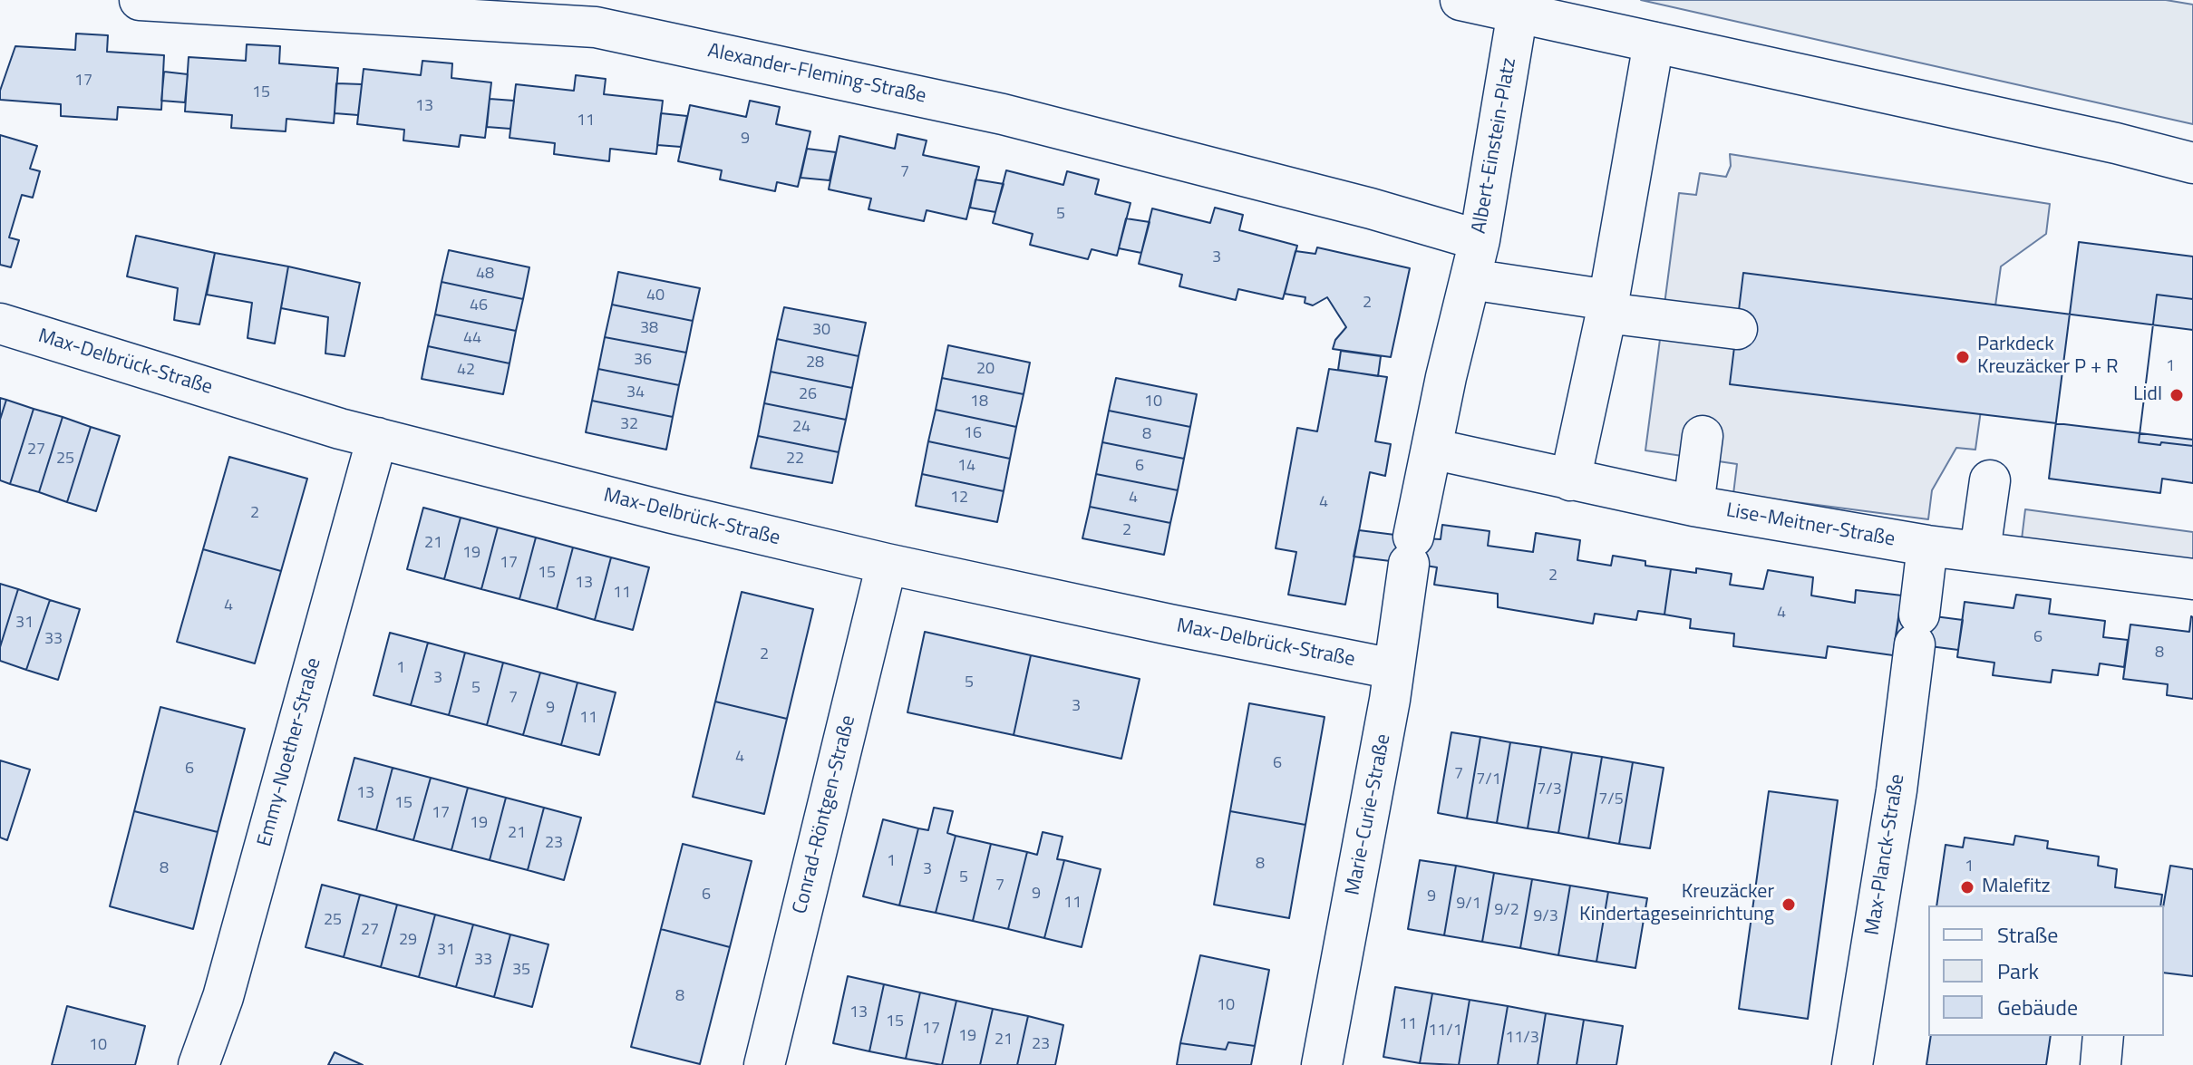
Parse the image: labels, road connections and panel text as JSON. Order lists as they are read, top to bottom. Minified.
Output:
{"streets":{"street":["Alexander-Fleming-Straße","Albert-Einstein-Platz","Max-Delbrück-Straße","Lise-Meitner-Straße","Emmy-Noether-Straße","Conrad-Röntgen-Straße","Marie-Curie-Straße","Max-Planck-Straße"]},"crossings":[["Alexander-Fleming-Straße","Albert-Einstein-Platz"],["Albert-Einstein-Platz","Lise-Meitner-Straße"],["Albert-Einstein-Platz","Marie-Curie-Straße"],["Max-Delbrück-Straße","Emmy-Noether-Straße"],["Max-Delbrück-Straße","Conrad-Röntgen-Straße"],["Max-Delbrück-Straße","Marie-Curie-Straße"],["Lise-Meitner-Straße","Marie-Curie-Straße"],["Lise-Meitner-Straße","Max-Planck-Straße"]],"places":["Parkdeck Kreuzäcker P + R","Lidl","Malefitz","Kreuzäcker Kindertageseinrichtung"],"house_numbers":["17","15","13","11","9","7","5","3","48","40","2","46","38","30","44","36","28","1","20","42","34","26","18","10","32","24","16","8","27","25","22","14","6","12","4","4","2","2","21","19","17","15","2","13","11","4","4","31","6","33","8","2","1","3","5","5","7","3","9","11","4","6","6","7","7/1","7/3","13","7/5","15","17","19","21","23","1","8","1","8","3","5","7","9","6","9","11","9/1","9/2","9/3","25","27","29","31","33","35","8","10","13","15","11","17","11/1","19","11/3","21","23","10"],"legend":["Straße","Park","Gebäude"]}
